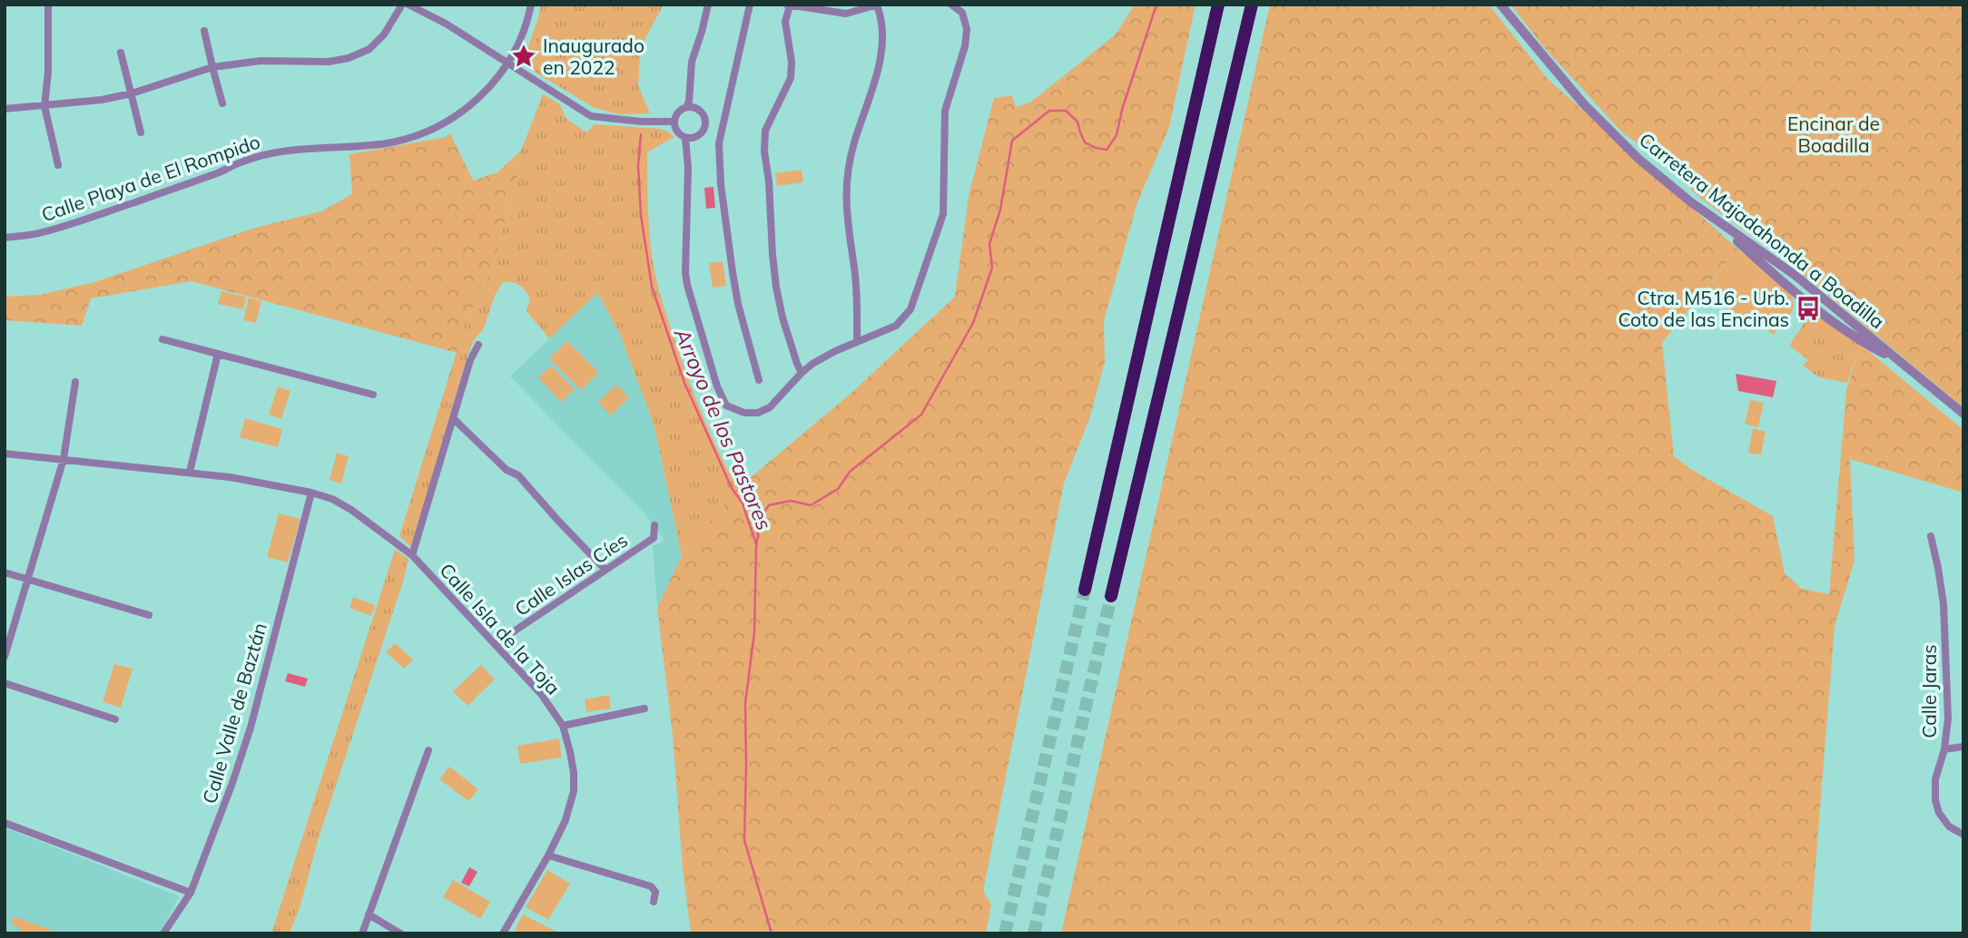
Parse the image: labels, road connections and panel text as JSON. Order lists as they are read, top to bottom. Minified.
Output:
{"streets":{"street":["Calle Playa de El Rompido","Carretera Majadahonda a Boadilla","Calle Islas Cíes","Calle Isla de la Toja","Calle Jaras","Calle Valle de Baztán"]},"crossings":[["Calle Islas Cíes","Calle Isla de la Toja"],["Calle Isla de la Toja","Calle Valle de Baztán"]],"water":["Arroyo de los Pastores"],"parks":["Encinar de Boadilla"],"places":{"place":["Inaugurado en 2022"],"bus stop":["Ctra. M516 - Urb. Coto de las Encinas"]}}
